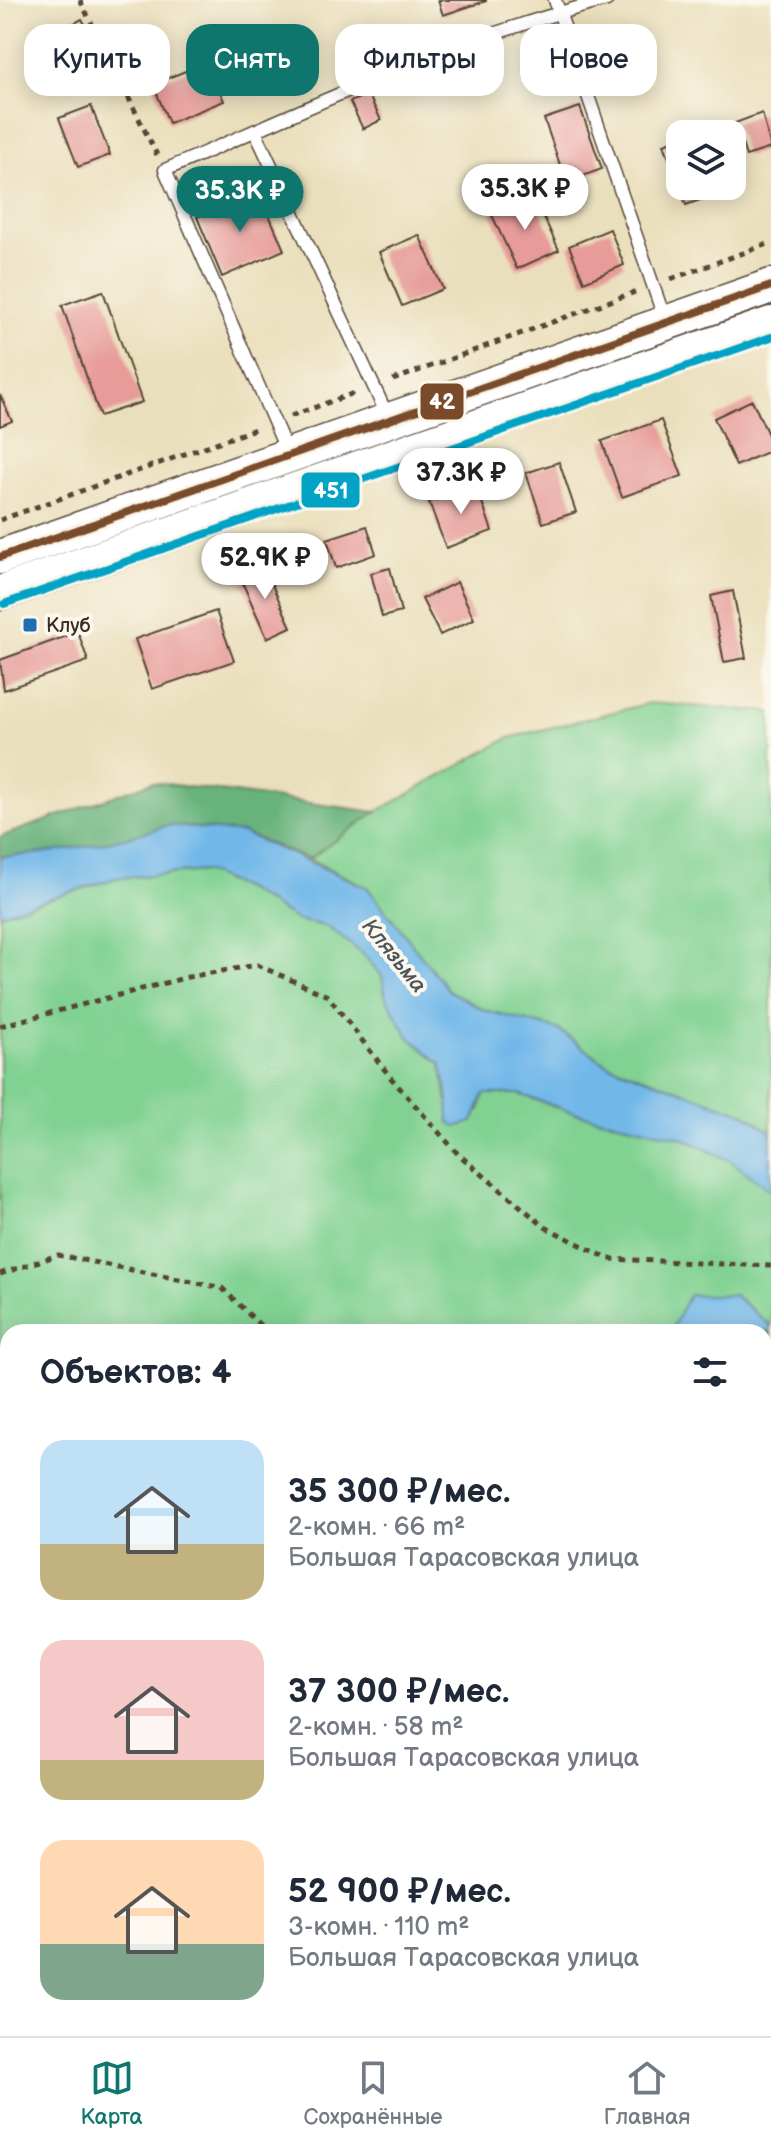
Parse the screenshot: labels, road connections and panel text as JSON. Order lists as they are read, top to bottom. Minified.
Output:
{"water":["Клязьма"],"places":{"transit":["Клуб"]},"lines":["transit line 42","transit line 451"],"page":{"chip":["Купить","Снять","Фильтры","Новое"],"price":["35.3K ₽","35.3K ₽","37.3K ₽","52.9K ₽"],"heading":"Объектов: 4","list":[{"name":"35 300 ₽/мес.","note":"2-комн. · 66 m² · Большая Тарасовская улица"},{"name":"37 300 ₽/мес.","note":"2-комн. · 58 m² · Большая Тарасовская улица"},{"name":"52 900 ₽/мес.","note":"3-комн. · 110 m² · Большая Тарасовская улица"}],"tabs":["Карта","Сохранённые","Главная"]}}
